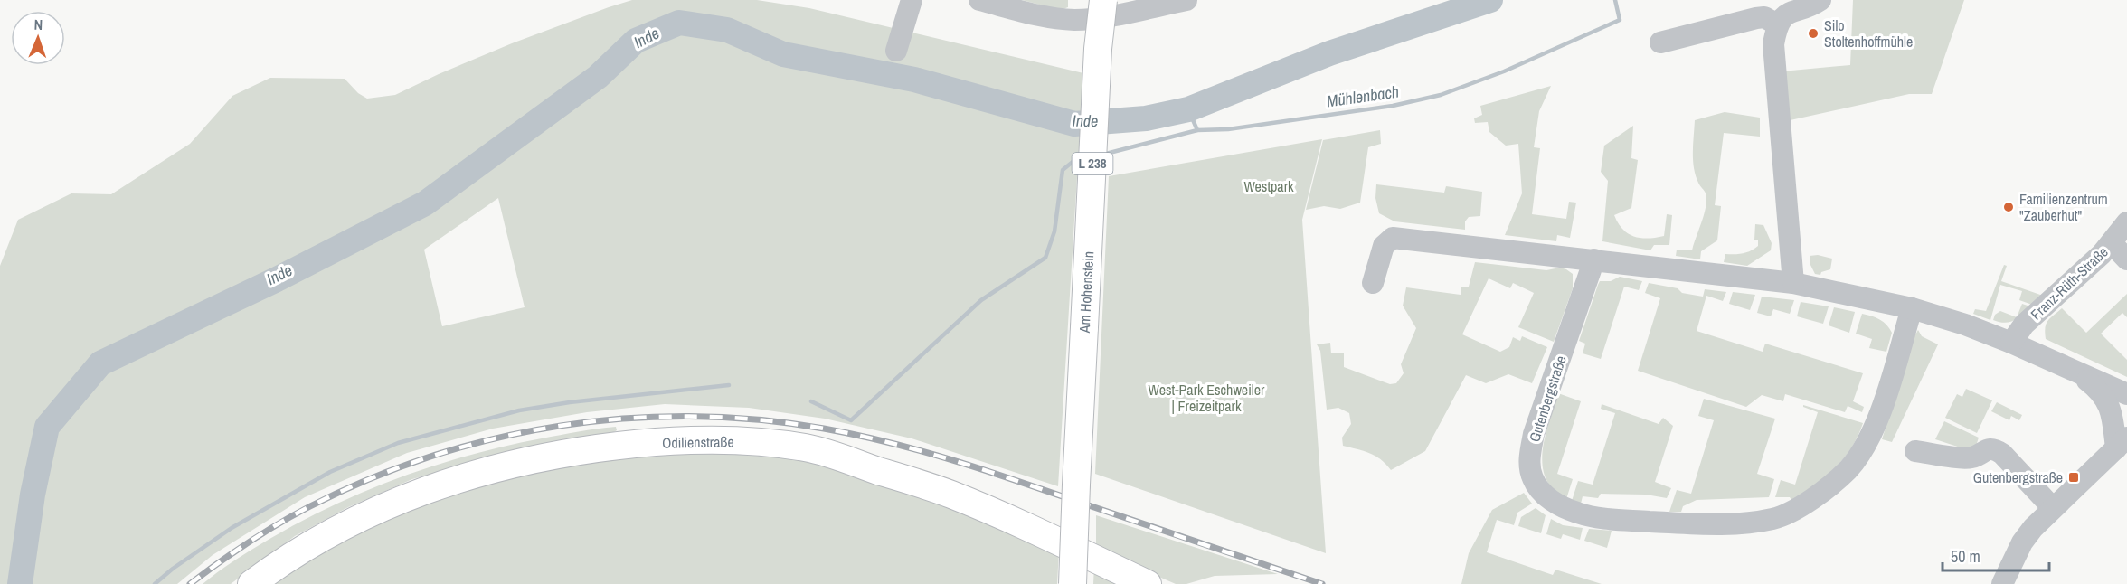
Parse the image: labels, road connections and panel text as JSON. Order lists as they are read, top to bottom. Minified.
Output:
{"streets":{"main road":["L 238","Am Hohenstein","Odilienstraße"],"street":["Franz-Rüth-Straße","Gutenbergstraße"]},"water":["Inde","Mühlenbach"],"parks":["Westpark","West-Park Eschweiler | Freizeitpark"],"places":{"other":["Silo Stoltenhoffmühle","Familienzentrum \"Zauberhut\""],"transit":["Gutenbergstraße"]},"scale_bar":"50 m","north":"top"}
